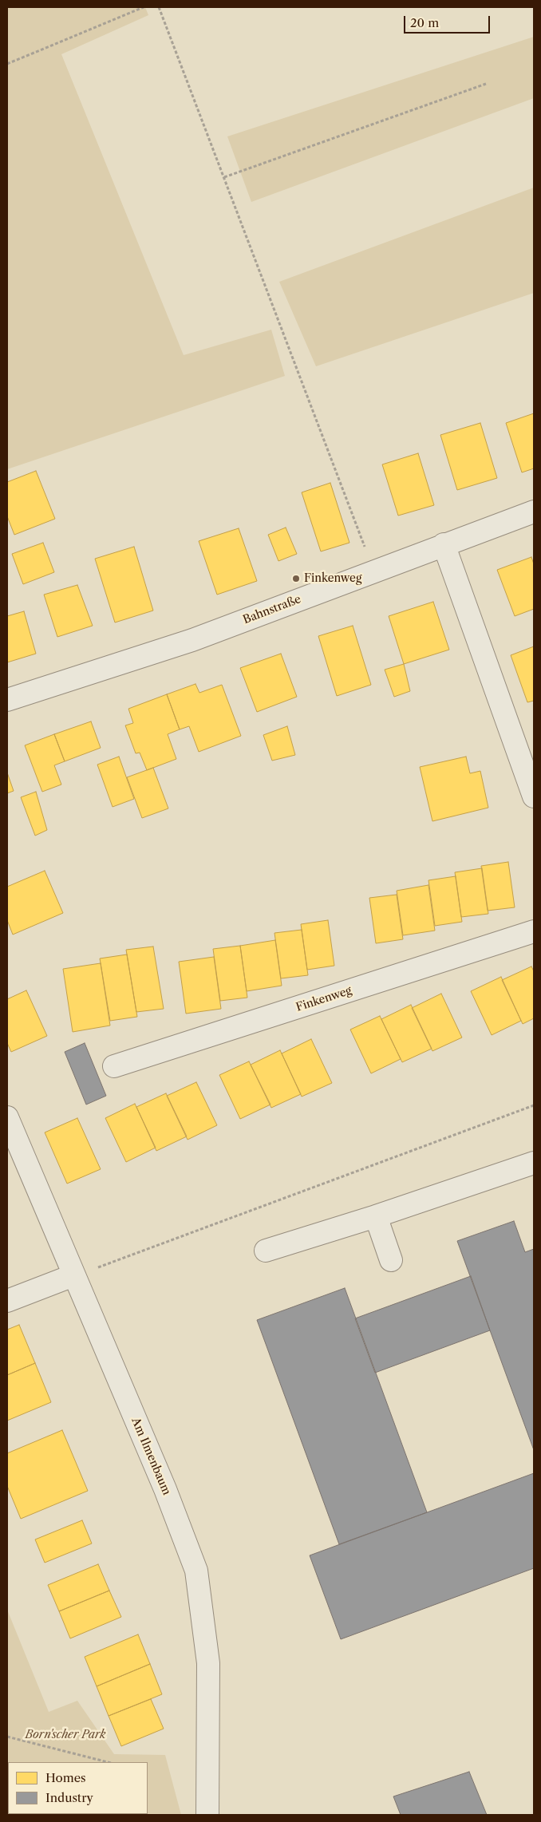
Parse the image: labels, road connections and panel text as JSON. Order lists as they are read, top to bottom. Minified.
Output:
{"streets":{"street":["Bahnstraße","Finkenweg","Am Ilmenbaum"]},"parks":["Born'scher Park"],"places":["Finkenweg"],"legend":["Homes","Industry"],"scale_bar":"20 m"}
